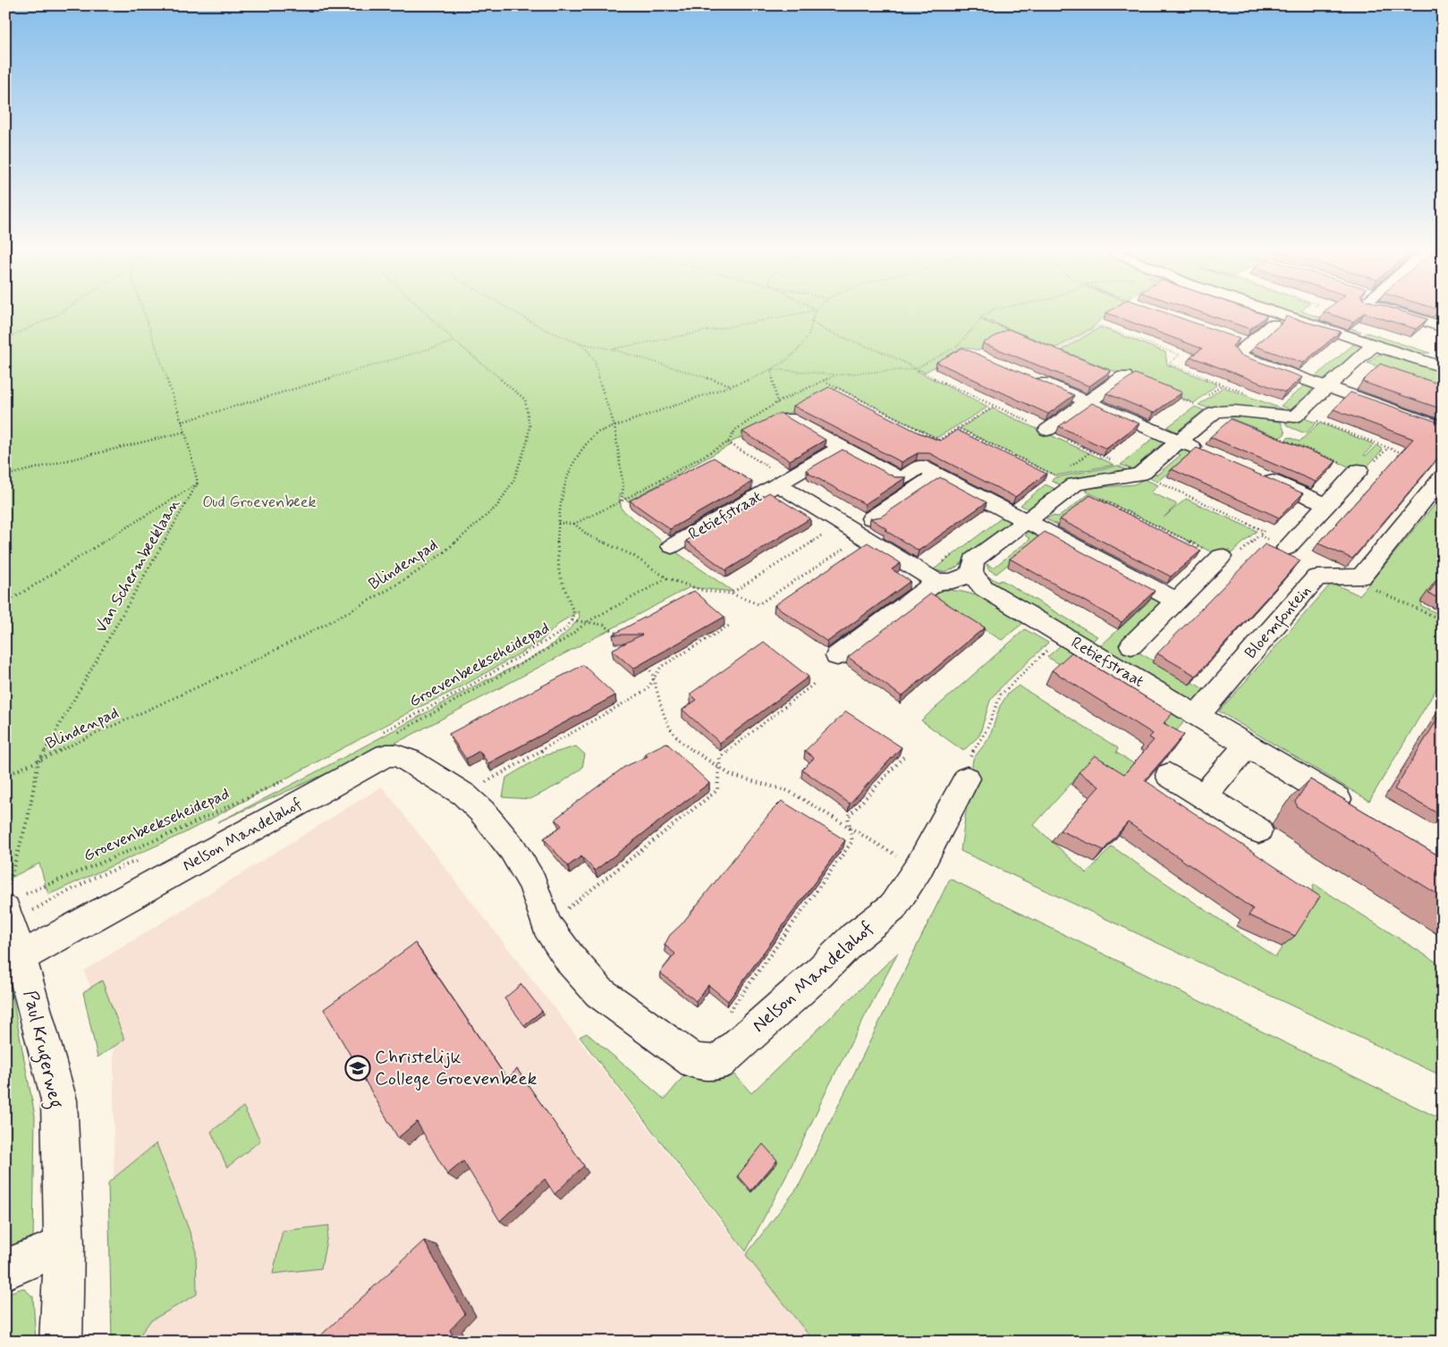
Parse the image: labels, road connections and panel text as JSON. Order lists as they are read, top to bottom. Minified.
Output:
{"streets":{"street":["Retiefstraat","Bloemfontein","Nelson Mandelahof","Paul Krugerweg"],"path":["Blindenpad","Van Schermbeeklaan","Groevenbeekseheidepad"]},"crossings":[["Retiefstraat","Bloemfontein"],["Blindenpad","Van Schermbeeklaan"],["Groevenbeekseheidepad","Paul Krugerweg"],["Nelson Mandelahof","Paul Krugerweg"]],"parks":["Oud Groevenbeek"],"places":{"school or university":["Christelijk College Groevenbeek"]}}
